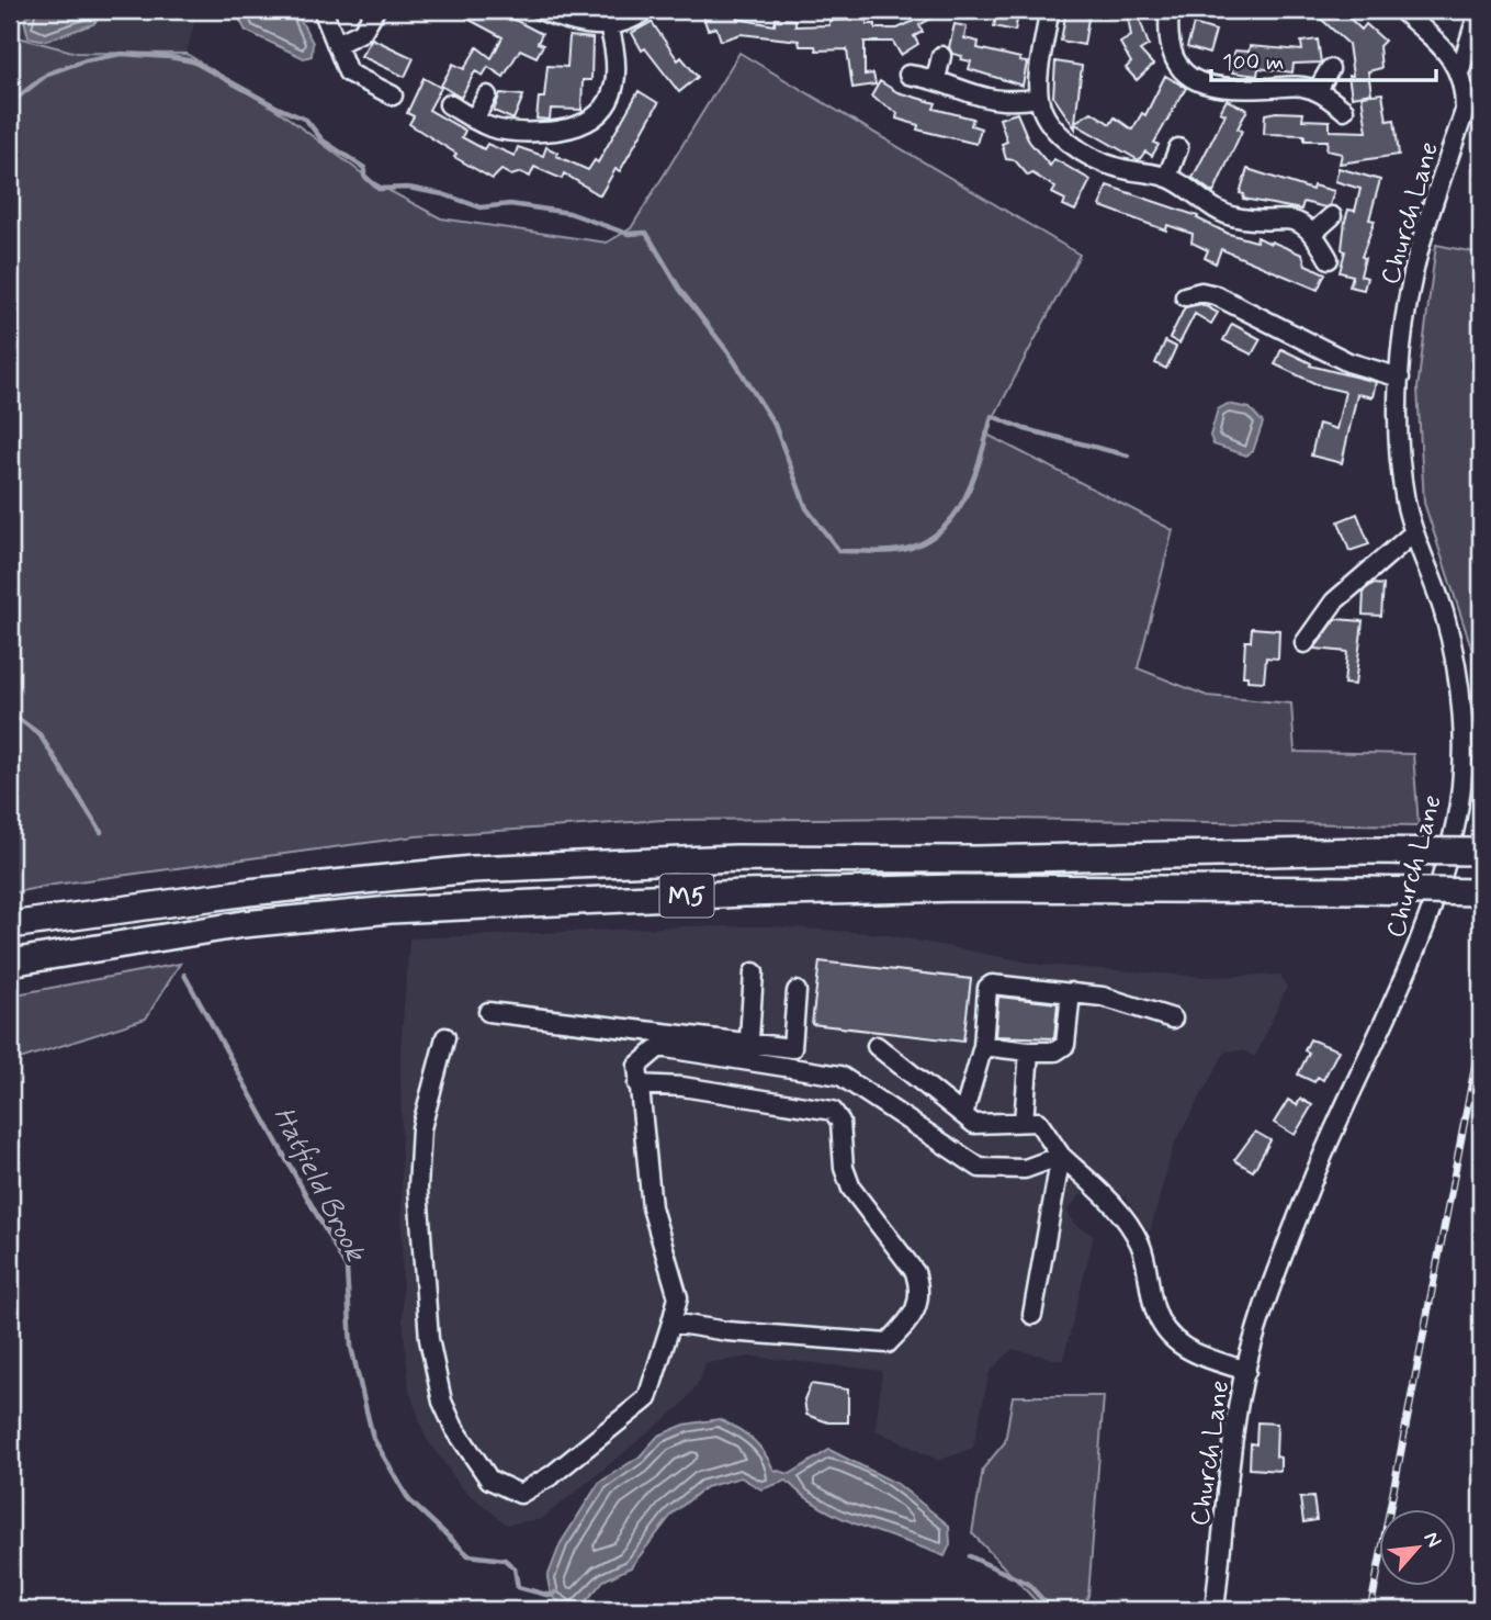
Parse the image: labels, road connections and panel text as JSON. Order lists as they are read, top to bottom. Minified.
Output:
{"streets":{"highway":["M5"],"street":["Church Lane"]},"water":["Hatfield Brook"],"scale_bar":"100 m","north":"top right"}
